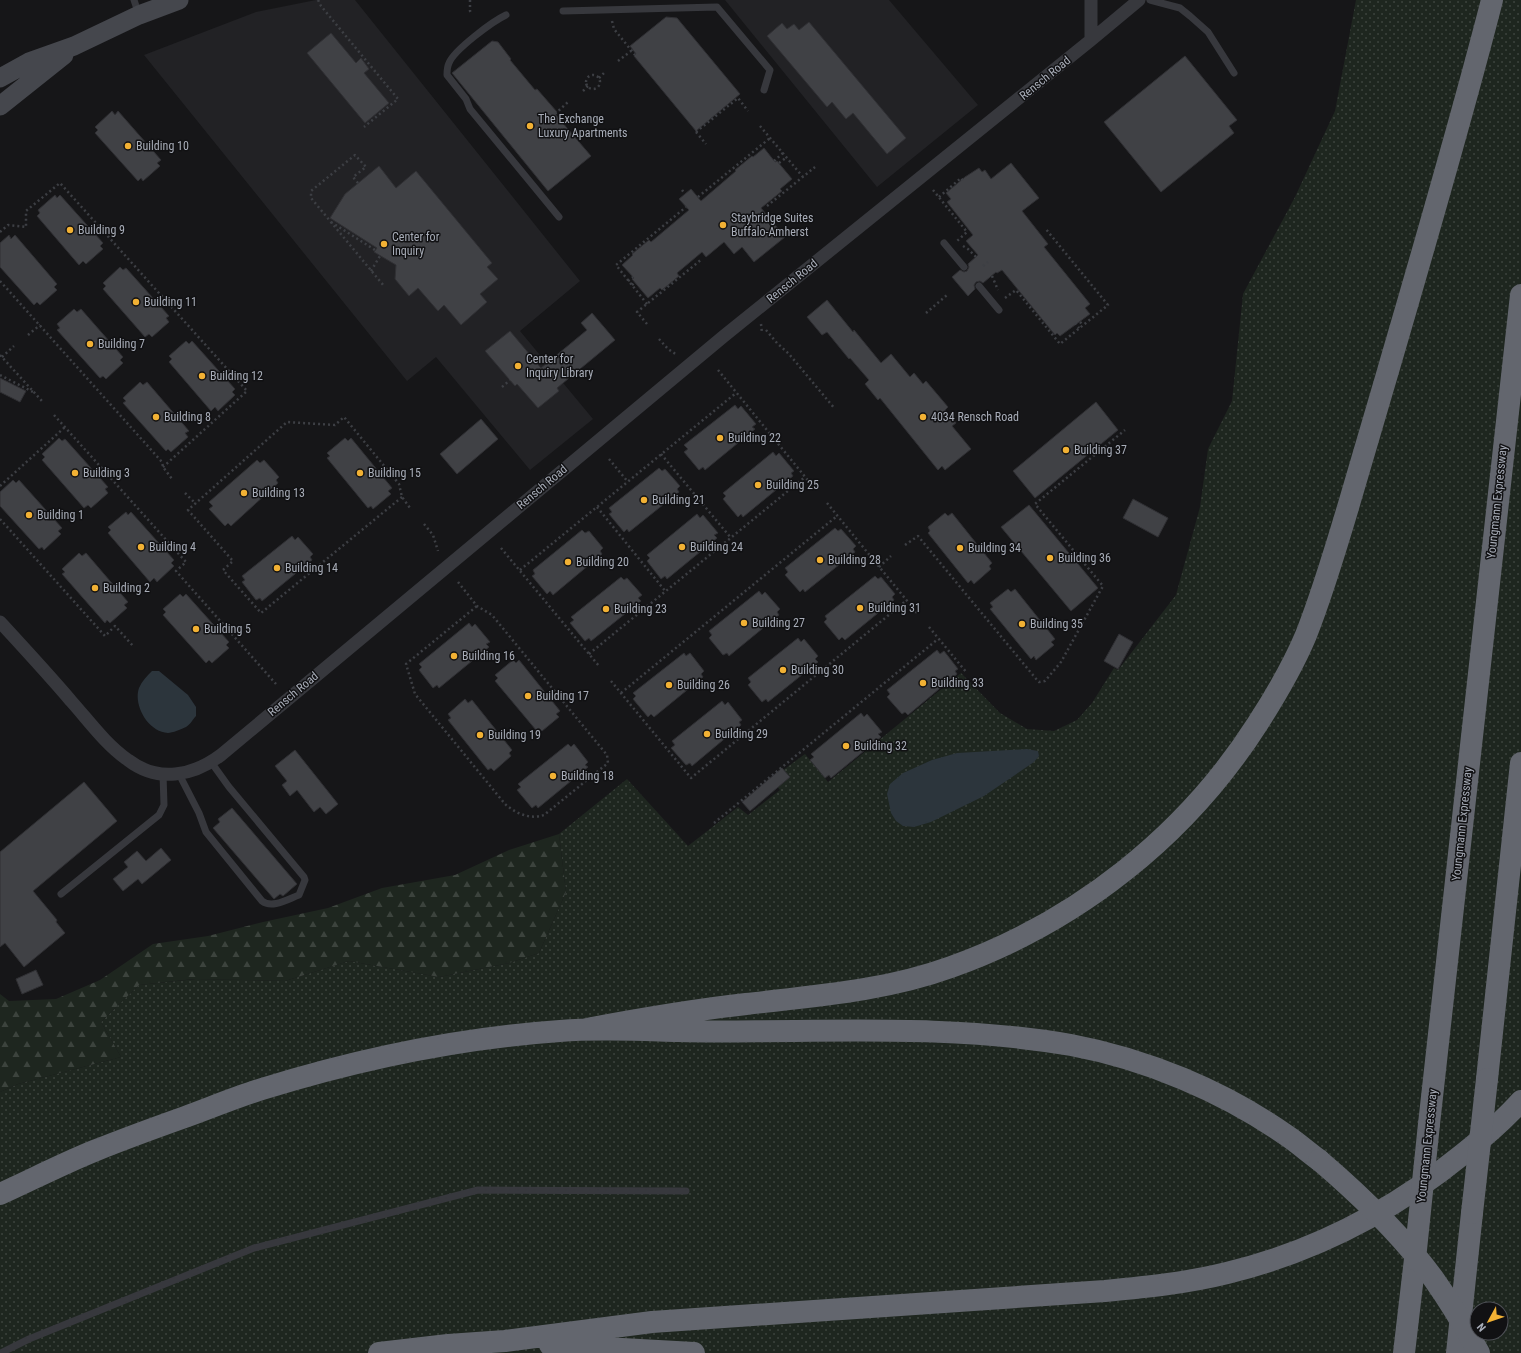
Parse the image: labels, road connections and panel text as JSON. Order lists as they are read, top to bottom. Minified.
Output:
{"streets":{"highway":["Youngmann Expressway"],"street":["Rensch Road"]},"places":["The Exchange Luxury Apartments","Building 10","Staybridge Suites Buffalo-Amherst","Building 9","Center for Inquiry","Building 11","Building 7","Center for Inquiry Library","Building 12","Building 8","4034 Rensch Road","Building 22","Building 37","Building 3","Building 15","Building 25","Building 13","Building 21","Building 1","Building 4","Building 24","Building 34","Building 36","Building 28","Building 20","Building 14","Building 2","Building 31","Building 23","Building 27","Building 35","Building 5","Building 16","Building 30","Building 33","Building 26","Building 17","Building 29","Building 19","Building 32","Building 18"],"north":"bottom left"}
